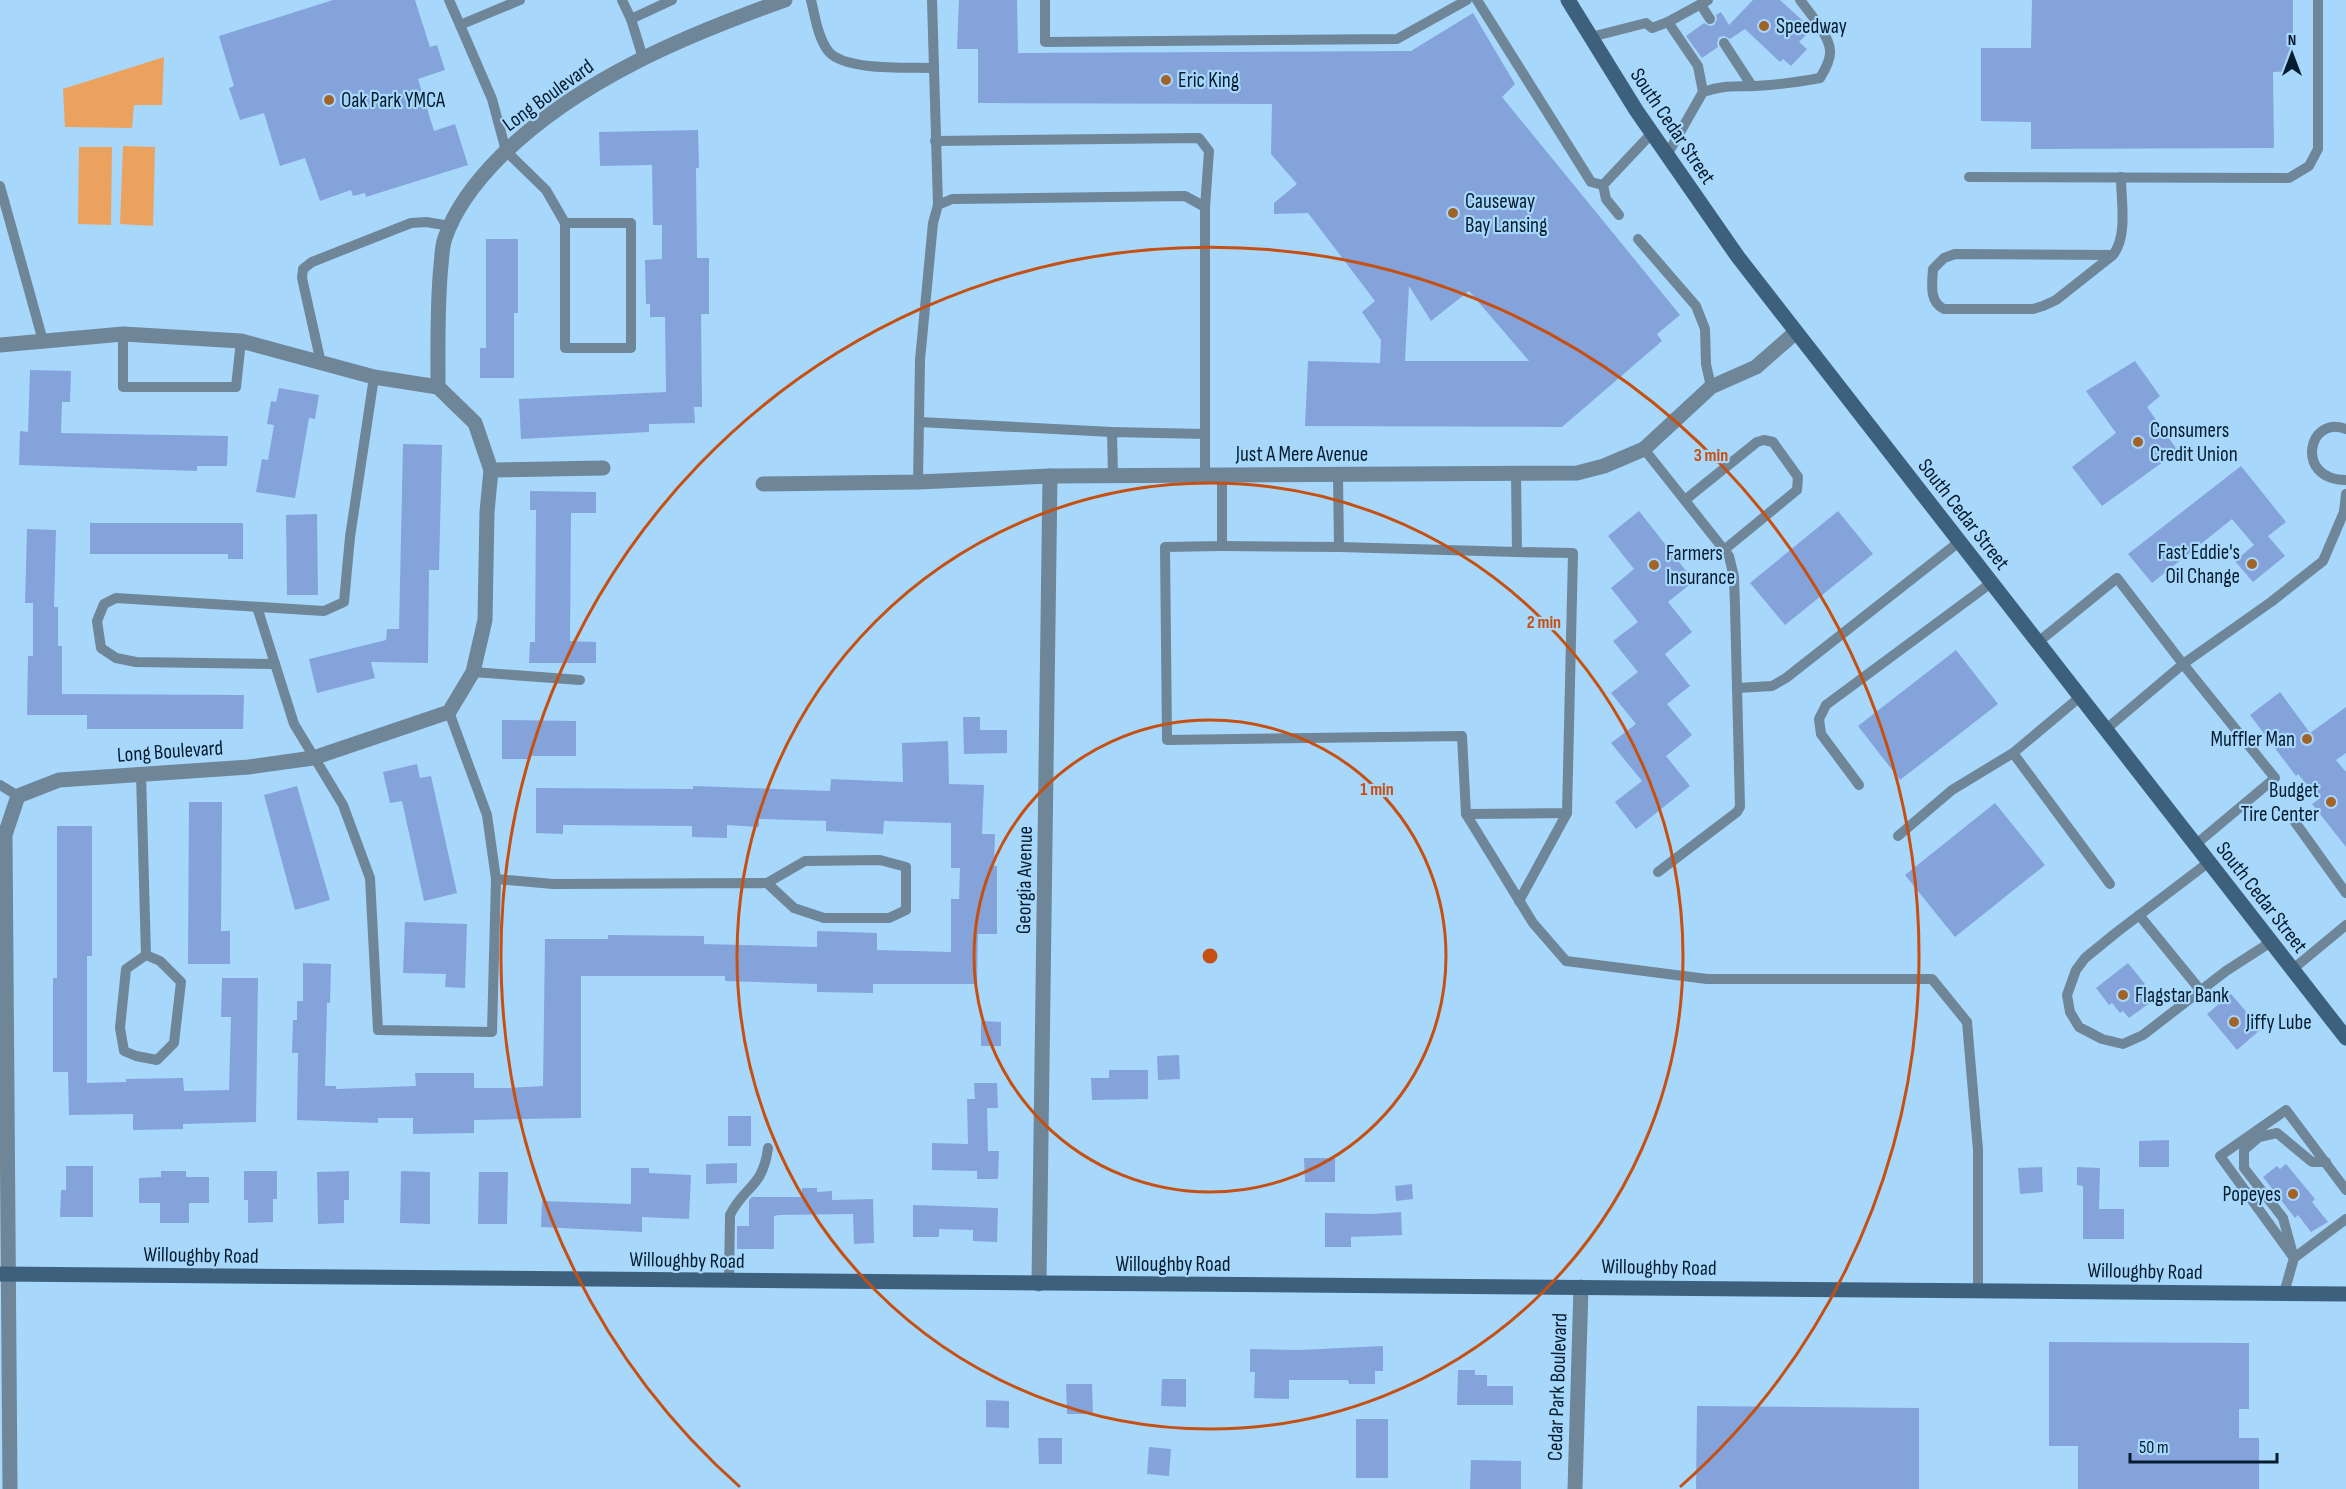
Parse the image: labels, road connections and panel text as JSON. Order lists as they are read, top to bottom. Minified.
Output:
{"streets":{"street":["Long Boulevard","South Cedar Street","Just A Mere Avenue","Georgia Avenue","Willoughby Road","Cedar Park Boulevard"]},"crossings":[["South Cedar Street","Just A Mere Avenue"],["Just A Mere Avenue","Georgia Avenue"],["Georgia Avenue","Willoughby Road"],["Willoughby Road","Cedar Park Boulevard"]],"places":["Speedway","Eric King","Oak Park YMCA","Causeway Bay Lansing","Consumers Credit Union","Fast Eddie's Oil Change","Farmers Insurance","Muffler Man","Budget Tire Center","Flagstar Bank","Jiffy Lube","Popeyes"],"scale_bar":"50 m","north":"top","rings":["3 min","2 min","1 min"]}
